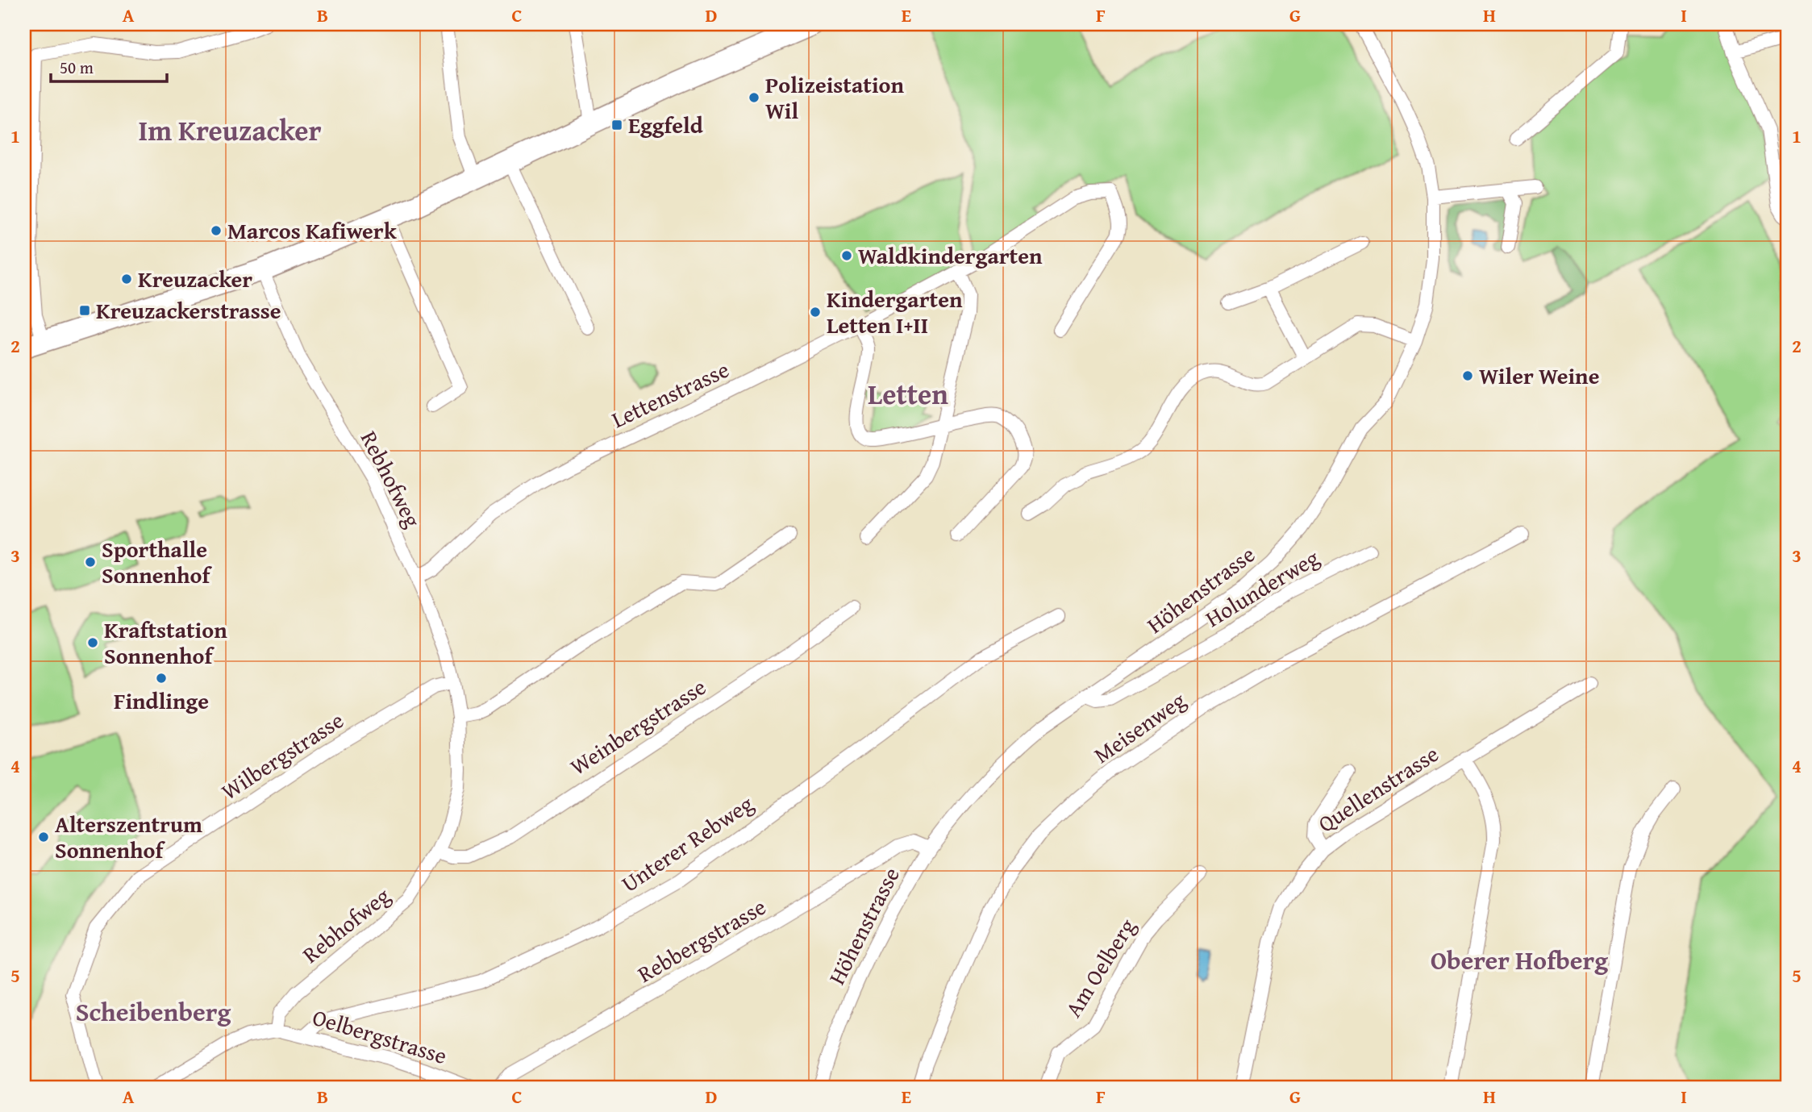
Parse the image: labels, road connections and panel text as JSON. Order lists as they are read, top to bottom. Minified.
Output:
{"streets":{"street":["Lettenstrasse","Rebhofweg","Holunderweg","Höhenstrasse","Weinbergstrasse","Meisenweg","Wilbergstrasse","Quellenstrasse","Unterer Rebweg","Rebbergstrasse","Am Oelberg","Oelbergstrasse"]},"crossings":[["Lettenstrasse","Rebhofweg"],["Rebhofweg","Weinbergstrasse"],["Rebhofweg","Wilbergstrasse"],["Rebhofweg","Oelbergstrasse"],["Holunderweg","Höhenstrasse"],["Höhenstrasse","Rebbergstrasse"],["Unterer Rebweg","Oelbergstrasse"]],"districts":["Im Kreuzacker","Letten","Oberer Hofberg","Scheibenberg"],"places":{"other":["Polizeistation Wil","Marcos Kafiwerk","Waldkindergarten","Kreuzacker","Kindergarten Letten I+II","Wiler Weine","Sporthalle Sonnenhof","Kraftstation Sonnenhof","Findlinge","Alterszentrum Sonnenhof"],"transit":["Eggfeld","Kreuzackerstrasse"]},"scale_bar":"50 m","grid":{"columns":["A","B","C","D","E","F","G","H","I"],"rows":["1","2","3","4","5"]}}
